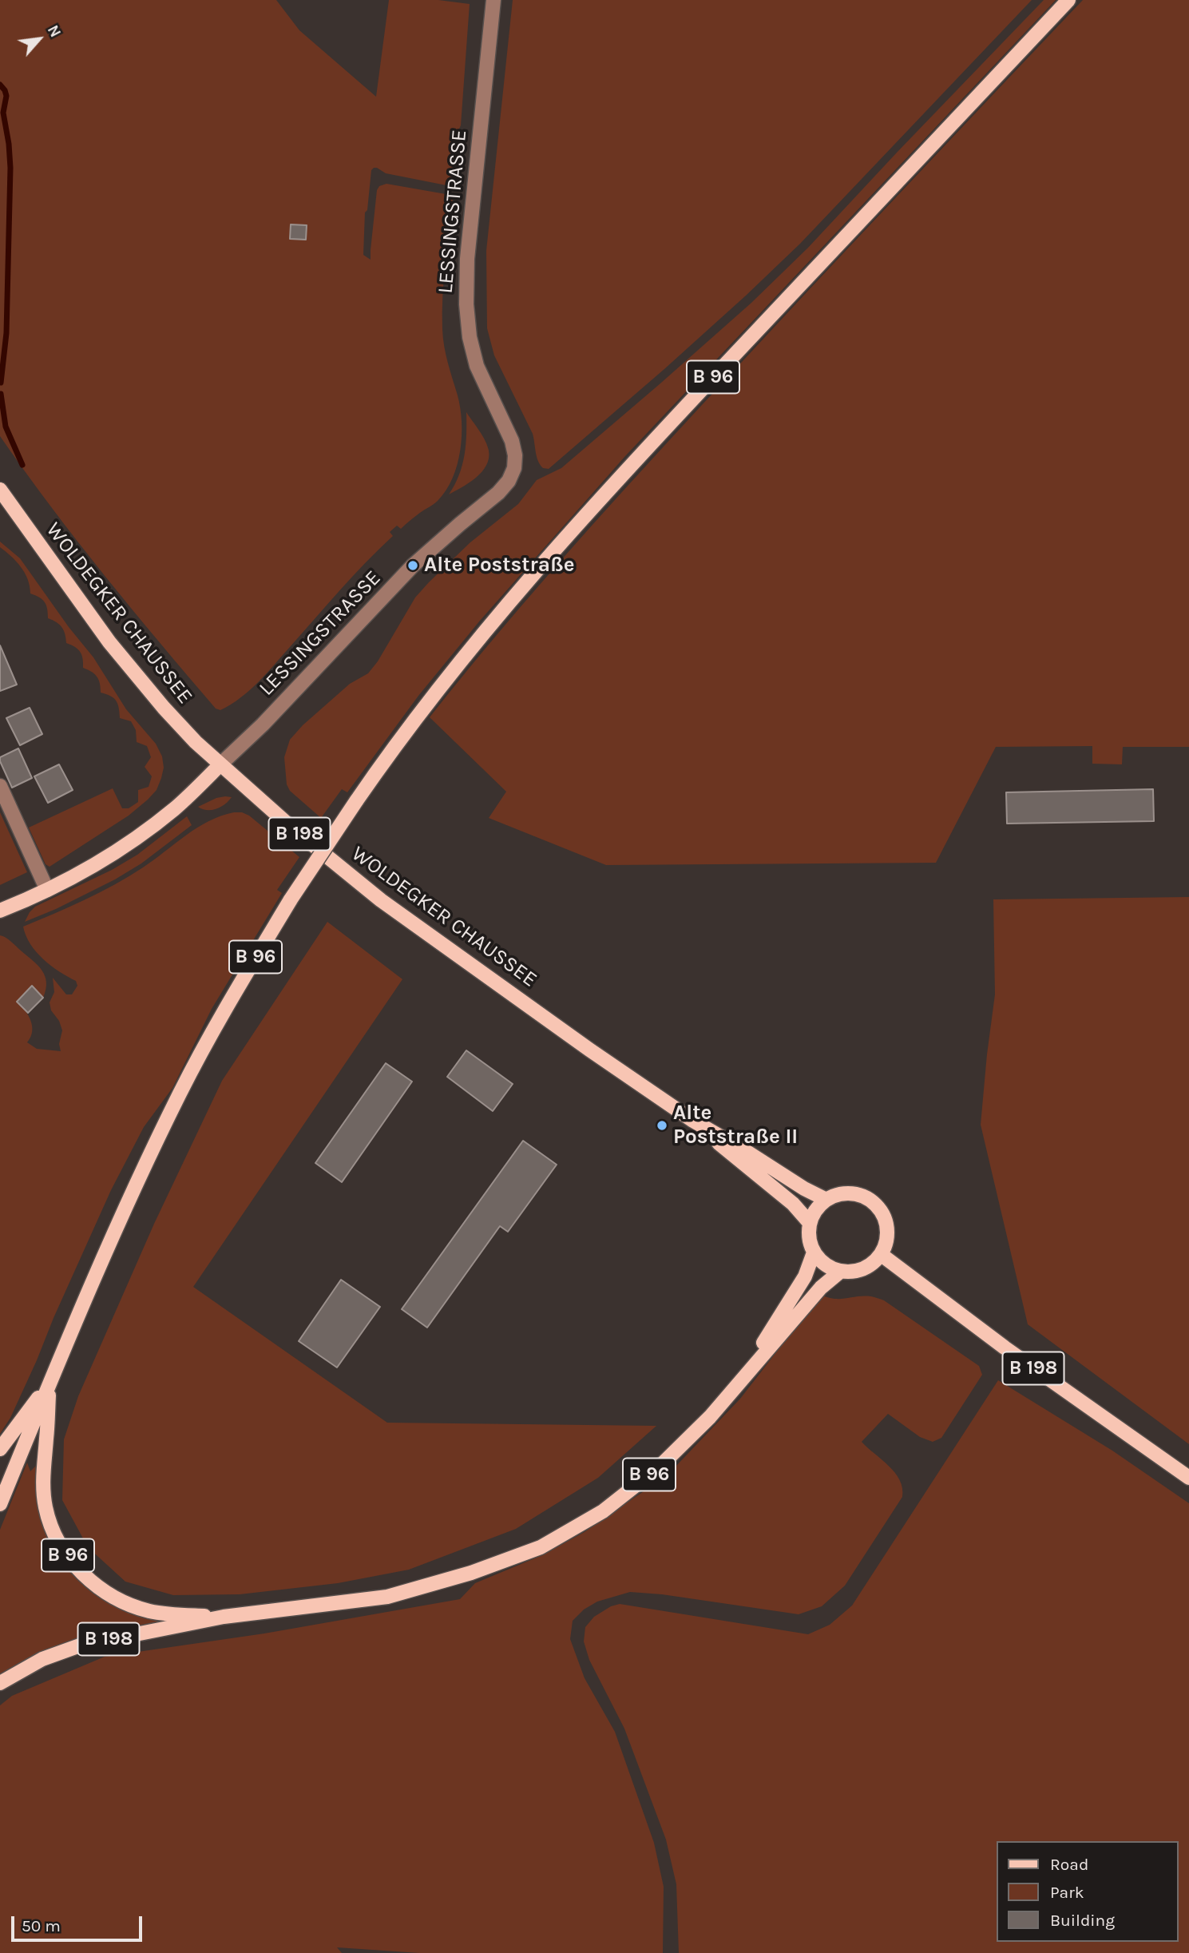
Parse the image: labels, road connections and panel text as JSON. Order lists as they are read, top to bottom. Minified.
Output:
{"streets":{"main road":["B 96","WOLDEGKER CHAUSSEE","B 198"],"street":["LESSINGSTRASSE"]},"crossings":[["LESSINGSTRASSE","WOLDEGKER CHAUSSEE"],["B 96","WOLDEGKER CHAUSSEE"],["B 96","B 198"],["WOLDEGKER CHAUSSEE","B 198"]],"places":["Alte Poststraße","Alte Poststraße II"],"legend":["Road","Park","Building"],"scale_bar":"50 m","north":"top right"}
